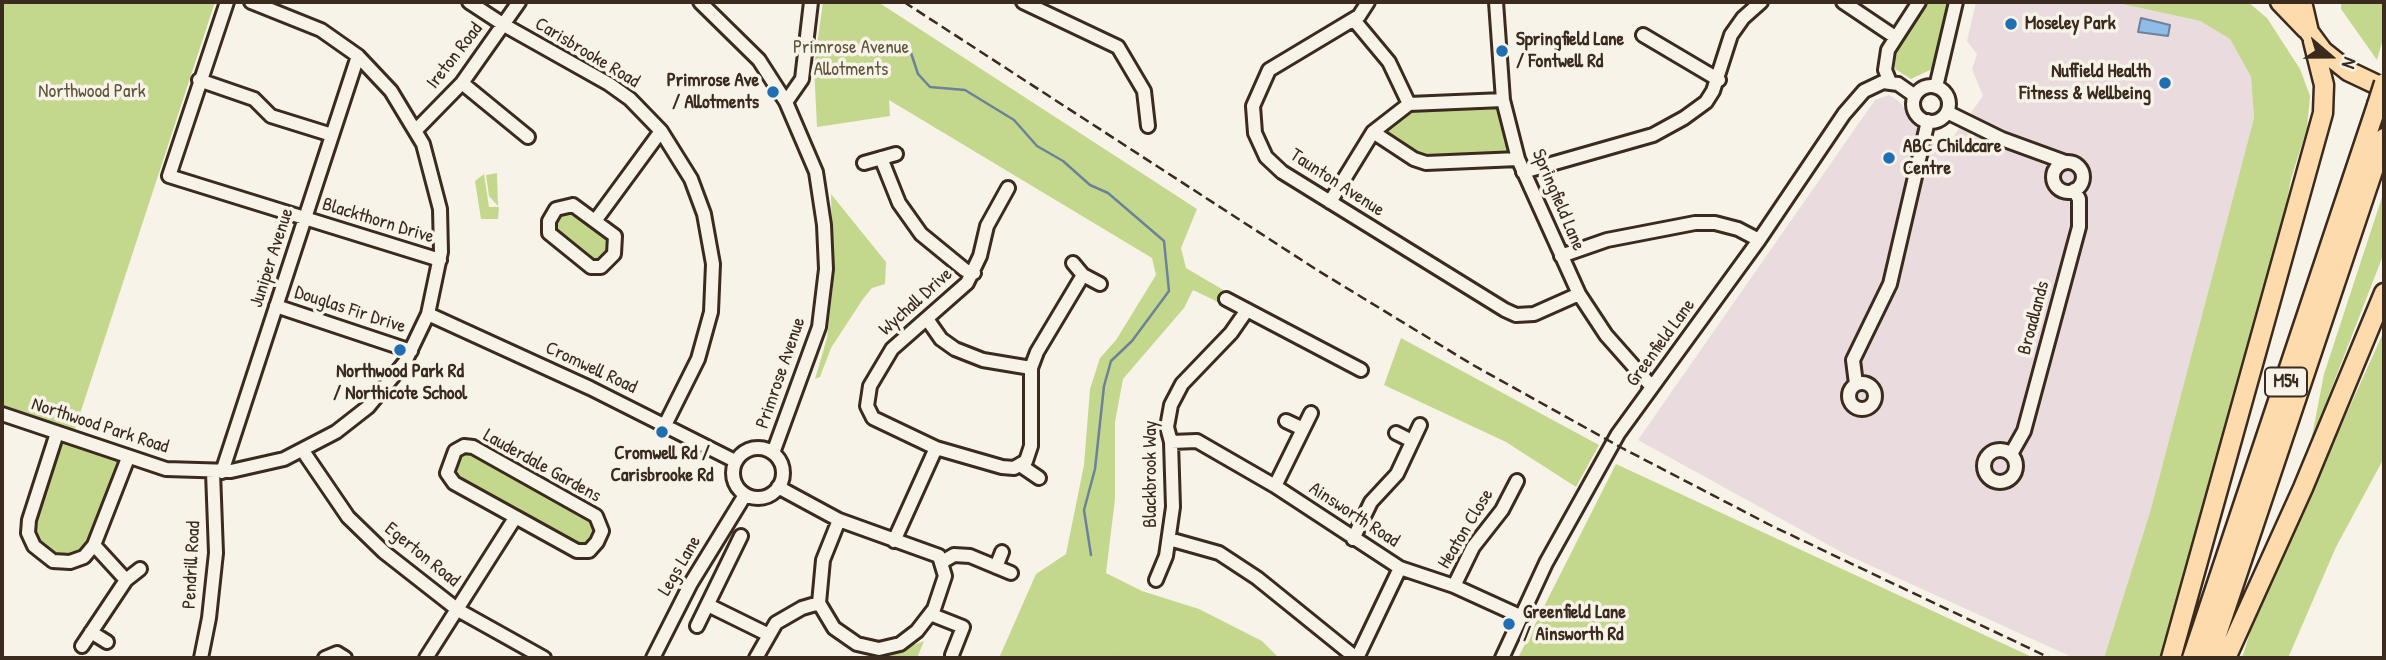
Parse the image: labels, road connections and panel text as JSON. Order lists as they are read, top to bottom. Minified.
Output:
{"streets":{"highway":["M54"],"street":["Carisbrooke Road","Ireton Road","Taunton Avenue","Springfield Lane","Blackthorn Drive","Juniper Avenue","Wychall Drive","Douglas Fir Drive","Broadlands","Greenfield Lane","Cromwell Road","Primrose Avenue","Northwood Park Road","Lauderdale Gardens","Blackbrook Way","Ainsworth Road","Heaton Close","Egerton Road","Pendrill Road","Legs Lane"]},"crossings":[["Carisbrooke Road","Ireton Road"],["Carisbrooke Road","Cromwell Road"],["Ireton Road","Northwood Park Road"],["Taunton Avenue","Springfield Lane"],["Springfield Lane","Greenfield Lane"],["Blackthorn Drive","Juniper Avenue"],["Blackthorn Drive","Northwood Park Road"],["Juniper Avenue","Douglas Fir Drive"],["Juniper Avenue","Northwood Park Road"],["Juniper Avenue","Pendrill Road"],["Douglas Fir Drive","Northwood Park Road"],["Greenfield Lane","Ainsworth Road"],["Cromwell Road","Primrose Avenue"],["Cromwell Road","Northwood Park Road"],["Cromwell Road","Legs Lane"],["Primrose Avenue","Legs Lane"],["Northwood Park Road","Egerton Road"],["Northwood Park Road","Pendrill Road"],["Blackbrook Way","Ainsworth Road"],["Ainsworth Road","Heaton Close"]],"parks":["Primrose Avenue Allotments","Northwood Park"],"places":["Moseley Park","Springfield Lane / Fontwell Rd","Nuffield Health Fitness & Wellbeing","Primrose Ave / Allotments","ABC Childcare Centre","Northwood Park Rd / Northicote School","Cromwell Rd / Carisbrooke Rd","Greenfield Lane / Ainsworth Rd"],"north":"right"}
